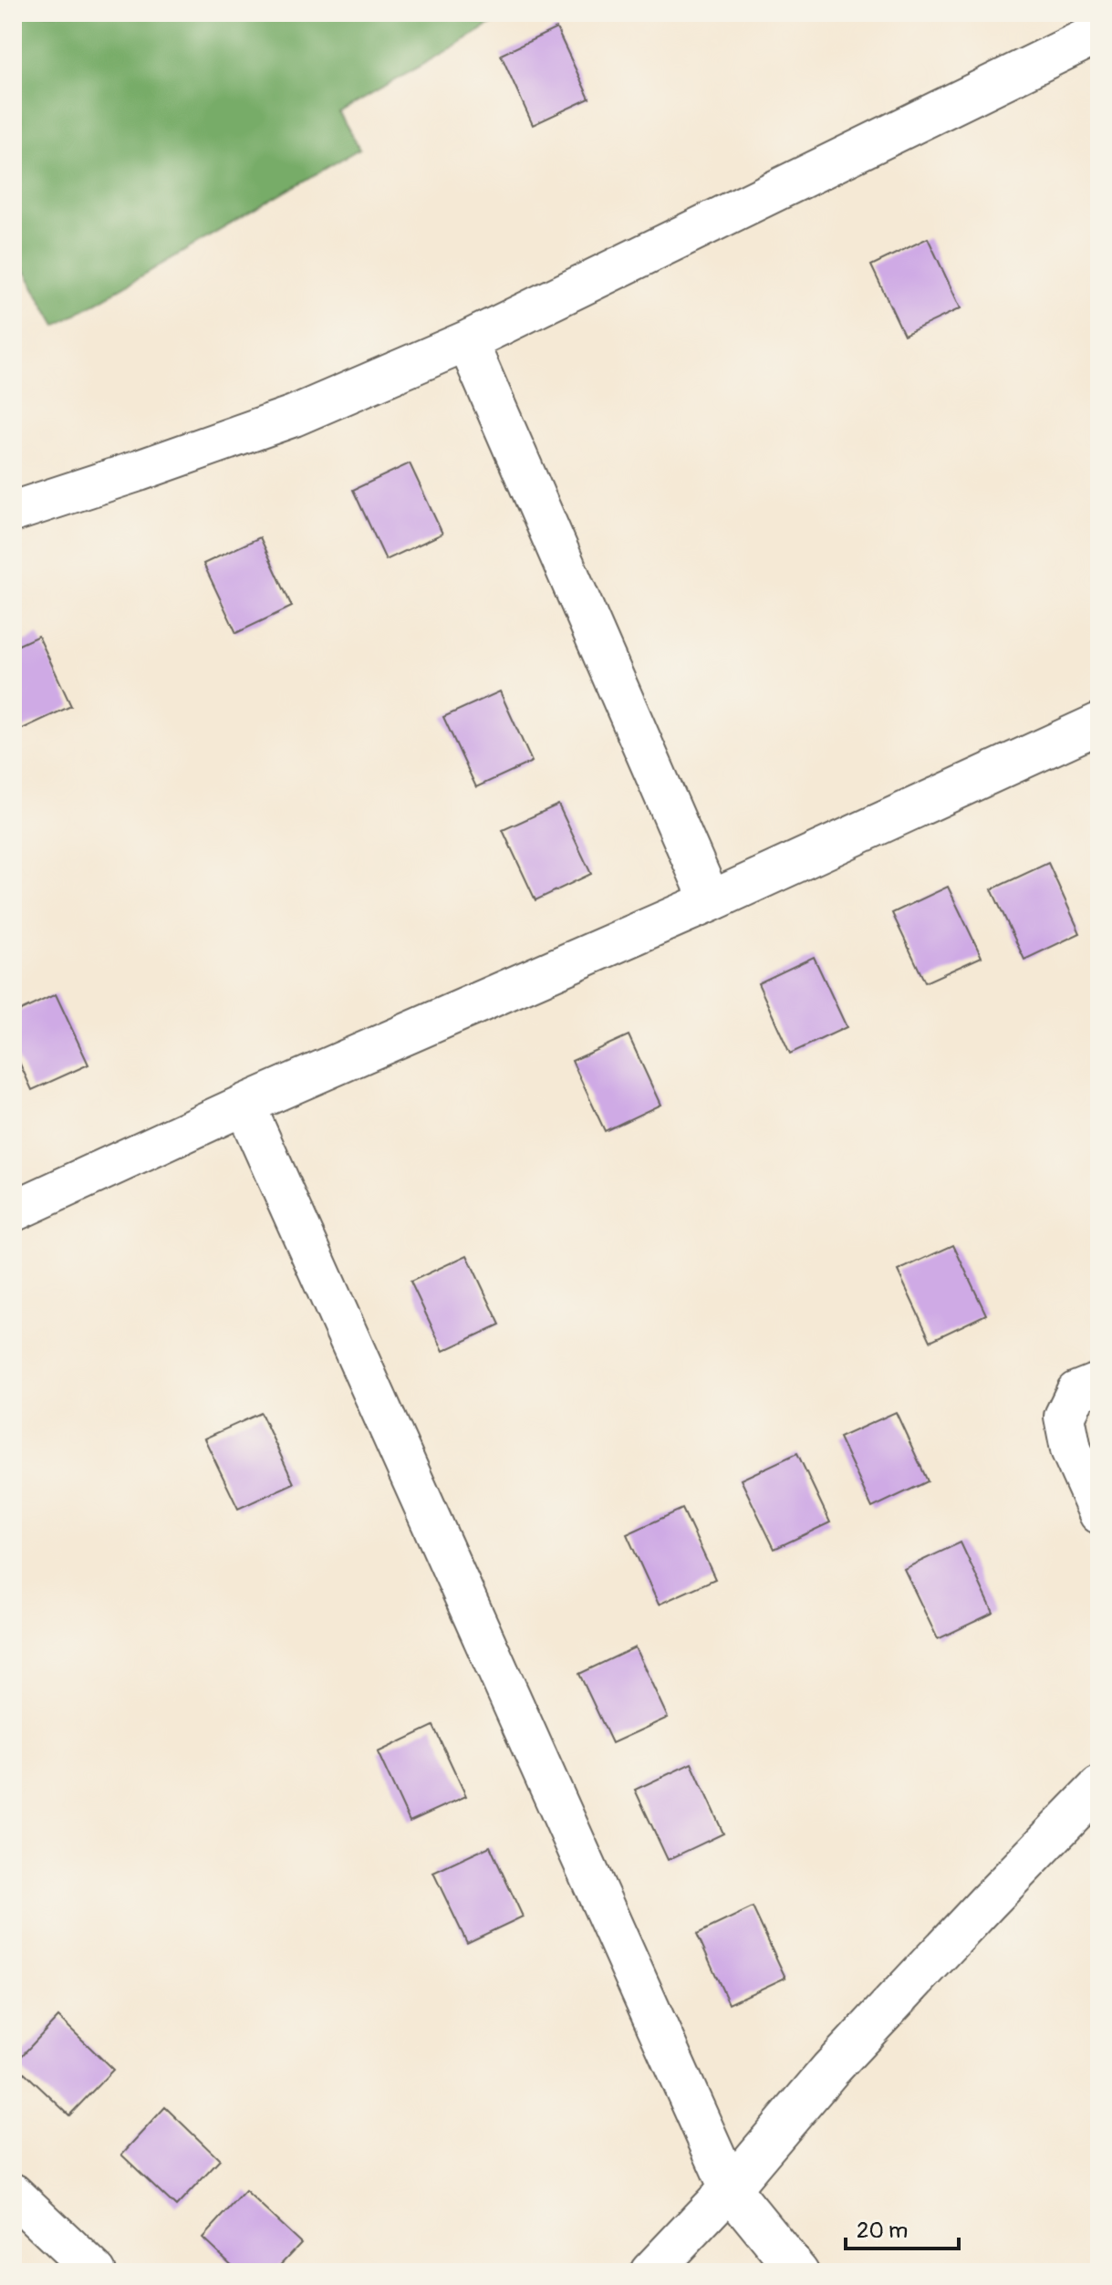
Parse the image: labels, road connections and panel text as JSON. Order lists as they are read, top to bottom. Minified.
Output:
{"scale_bar":"20 m"}
